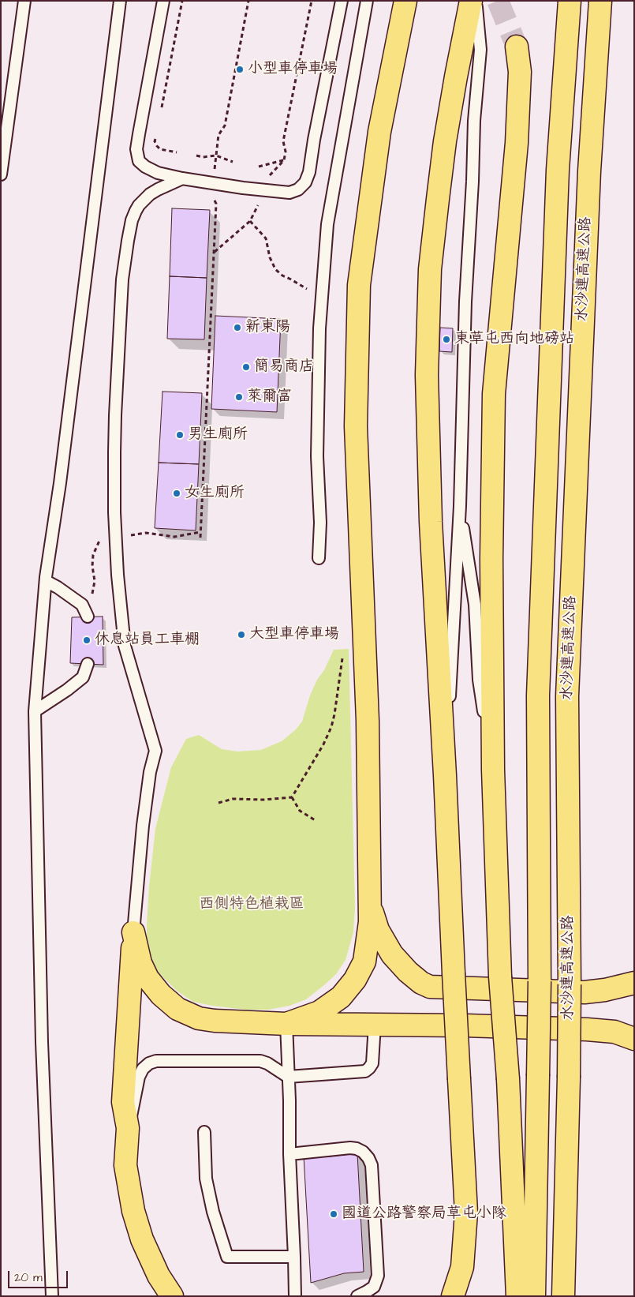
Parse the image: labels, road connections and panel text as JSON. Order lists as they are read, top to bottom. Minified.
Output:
{"streets":{"highway":["水沙連高速公路"]},"parks":["西側特色植栽區"],"places":["小型車停車場","新東陽","東草屯西向地磅站","簡易商店","萊爾富","男生廁所","女生廁所","大型車停車場","休息站員工車棚","國道公路警察局草屯小隊"],"scale_bar":"20 m"}
